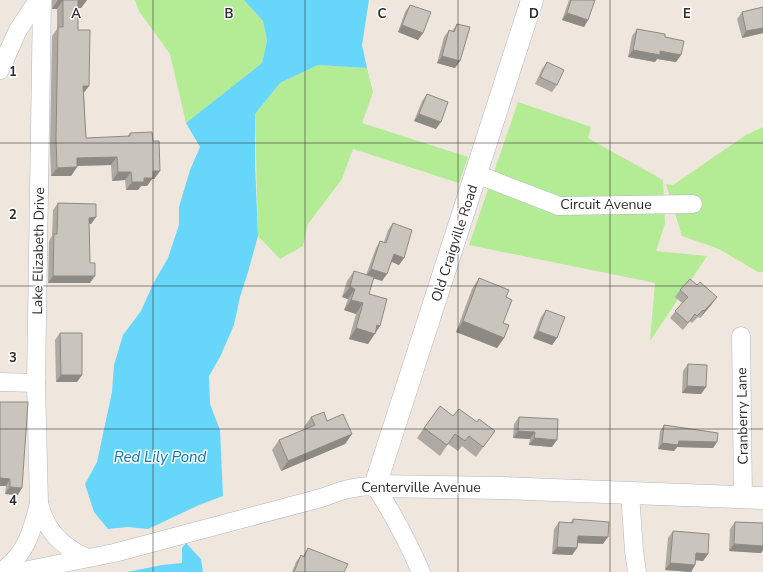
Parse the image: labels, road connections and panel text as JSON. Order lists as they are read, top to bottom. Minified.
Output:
{"streets":{"street":["Circuit Avenue","Old Craigville Road","Lake Elizabeth Drive","Cranberry Lane","Centerville Avenue"]},"crossings":[["Circuit Avenue","Old Craigville Road"],["Old Craigville Road","Centerville Avenue"],["Lake Elizabeth Drive","Centerville Avenue"],["Cranberry Lane","Centerville Avenue"]],"water":["Red Lily Pond"],"grid":{"columns":["A","B","C","D","E"],"rows":["1","2","3","4"]}}
